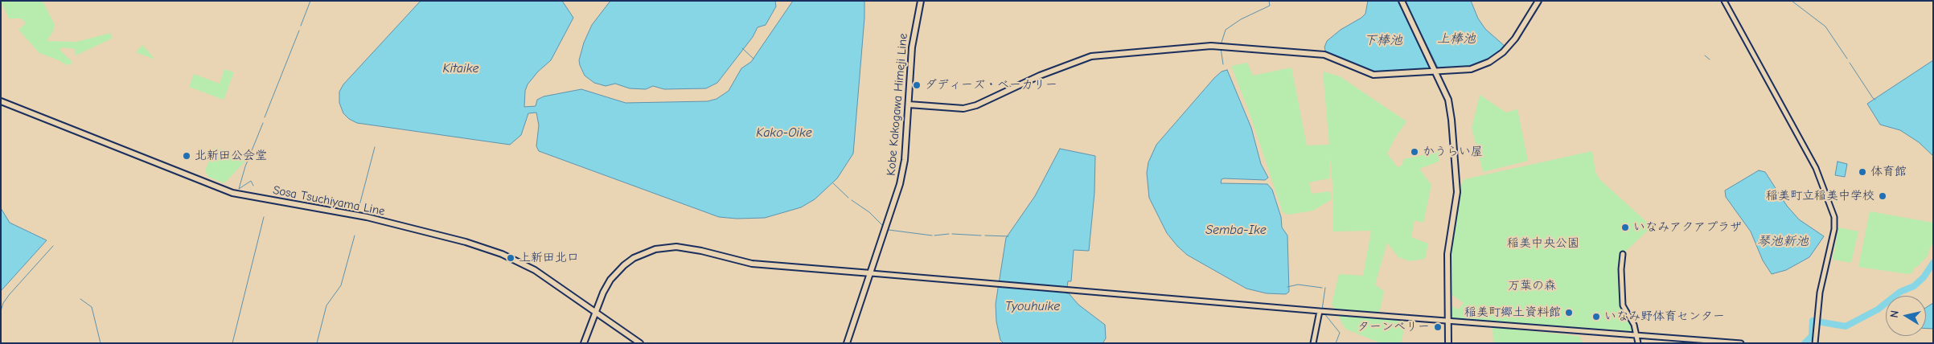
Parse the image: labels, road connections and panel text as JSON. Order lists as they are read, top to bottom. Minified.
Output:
{"streets":{"main road":["Kobe Kakogawa Himeji Line","Sosa Tsuchiyama Line"]},"water":["上棒池","下棒池","Kitaike","Kako-Oike","Semba-Ike","琴池新池","Tyouhuike"],"parks":["稲美中央公園","万葉の森"],"places":["ダディーズ・ベーカリー","かうらい屋","北新田公会堂","体育館","稲美町立稲美中学校","いなみアクアプラザ","上新田北口","稲美町郷土資料館","いなみ野体育センター","ターンベリー"],"north":"left"}
